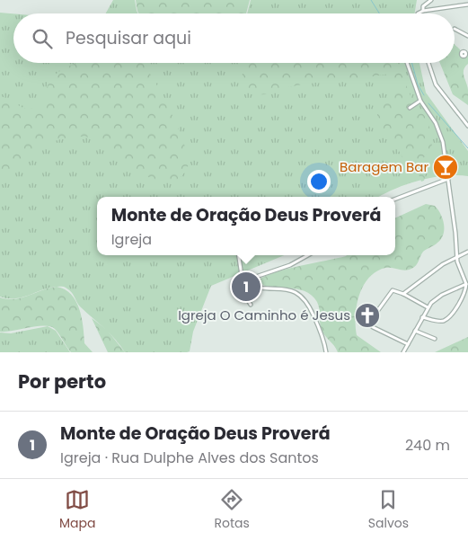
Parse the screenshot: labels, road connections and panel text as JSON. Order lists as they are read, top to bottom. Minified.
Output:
{"places":{"bar":["Baragem Bar"],"church":["Igreja O Caminho é Jesus"]},"page":{"search":"Pesquisar aqui","popup":["Monte de Oração Deus Proverá","Igreja"],"pins":"1","heading":"Por perto","list":[{"mark":"1","name":"Monte de Oração Deus Proverá","note":"Igreja · Rua Dulphe Alves dos Santos","value":"240 m"}],"nav":["Mapa","Rotas","Salvos"]}}
